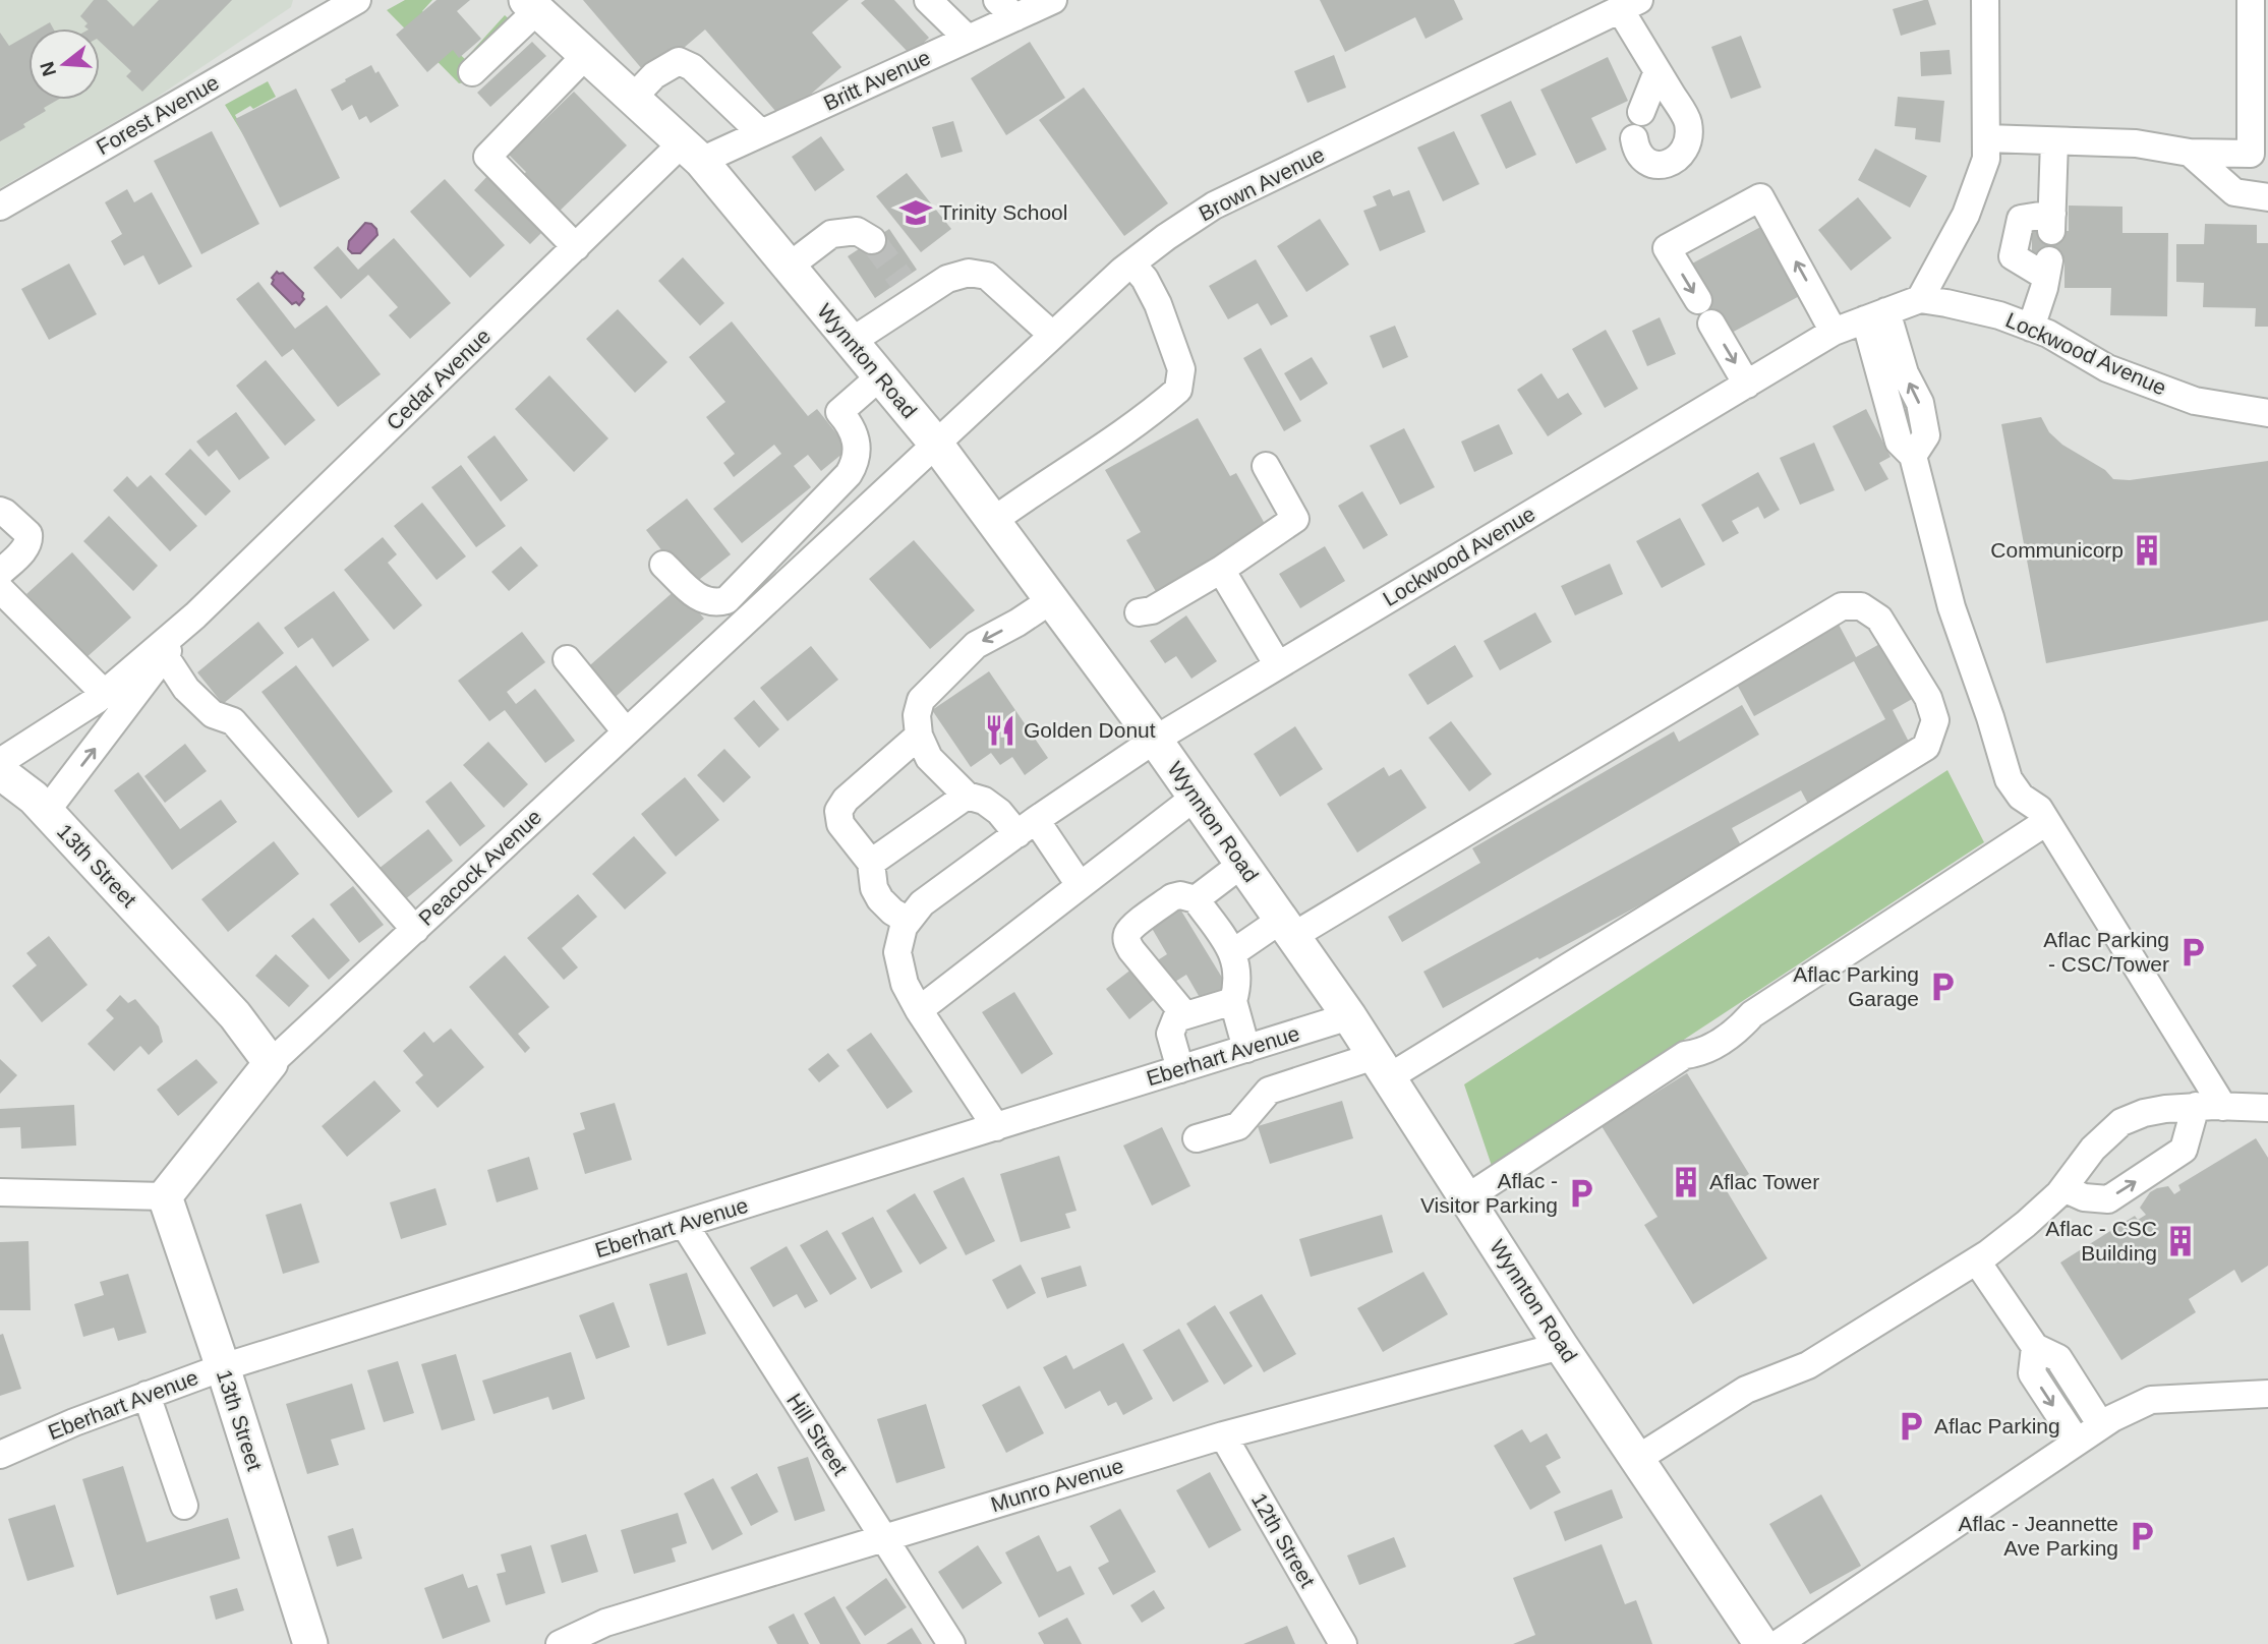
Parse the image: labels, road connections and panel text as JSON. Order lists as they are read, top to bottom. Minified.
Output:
{"streets":{"main road":["Wynnton Road","13th Street","Peacock Avenue"],"street":["Britt Avenue","Forest Avenue","Brown Avenue","Lockwood Avenue","Cedar Avenue","Eberhart Avenue","Hill Street","Munro Avenue","12th Street"]},"crossings":[["Britt Avenue","Wynnton Road"],["Britt Avenue","Cedar Avenue"],["Brown Avenue","Wynnton Road"],["Brown Avenue","Peacock Avenue"],["Lockwood Avenue","Wynnton Road"],["Lockwood Avenue","Eberhart Avenue"],["Wynnton Road","Cedar Avenue"],["Wynnton Road","Peacock Avenue"],["Wynnton Road","Eberhart Avenue"],["Wynnton Road","Munro Avenue"],["13th Street","Peacock Avenue"],["13th Street","Eberhart Avenue"],["Eberhart Avenue","Hill Street"],["Hill Street","Munro Avenue"],["Munro Avenue","12th Street"]],"places":{"school or university":["Trinity School"],"building":["Communicorp","Aflac Tower","Aflac - CSC Building"],"restaurant":["Golden Donut"],"parking":["Aflac Parking - CSC/Tower","Aflac Parking Garage","Aflac - Visitor Parking","Aflac Parking","Aflac - Jeannette Ave Parking"]},"north":"left"}
